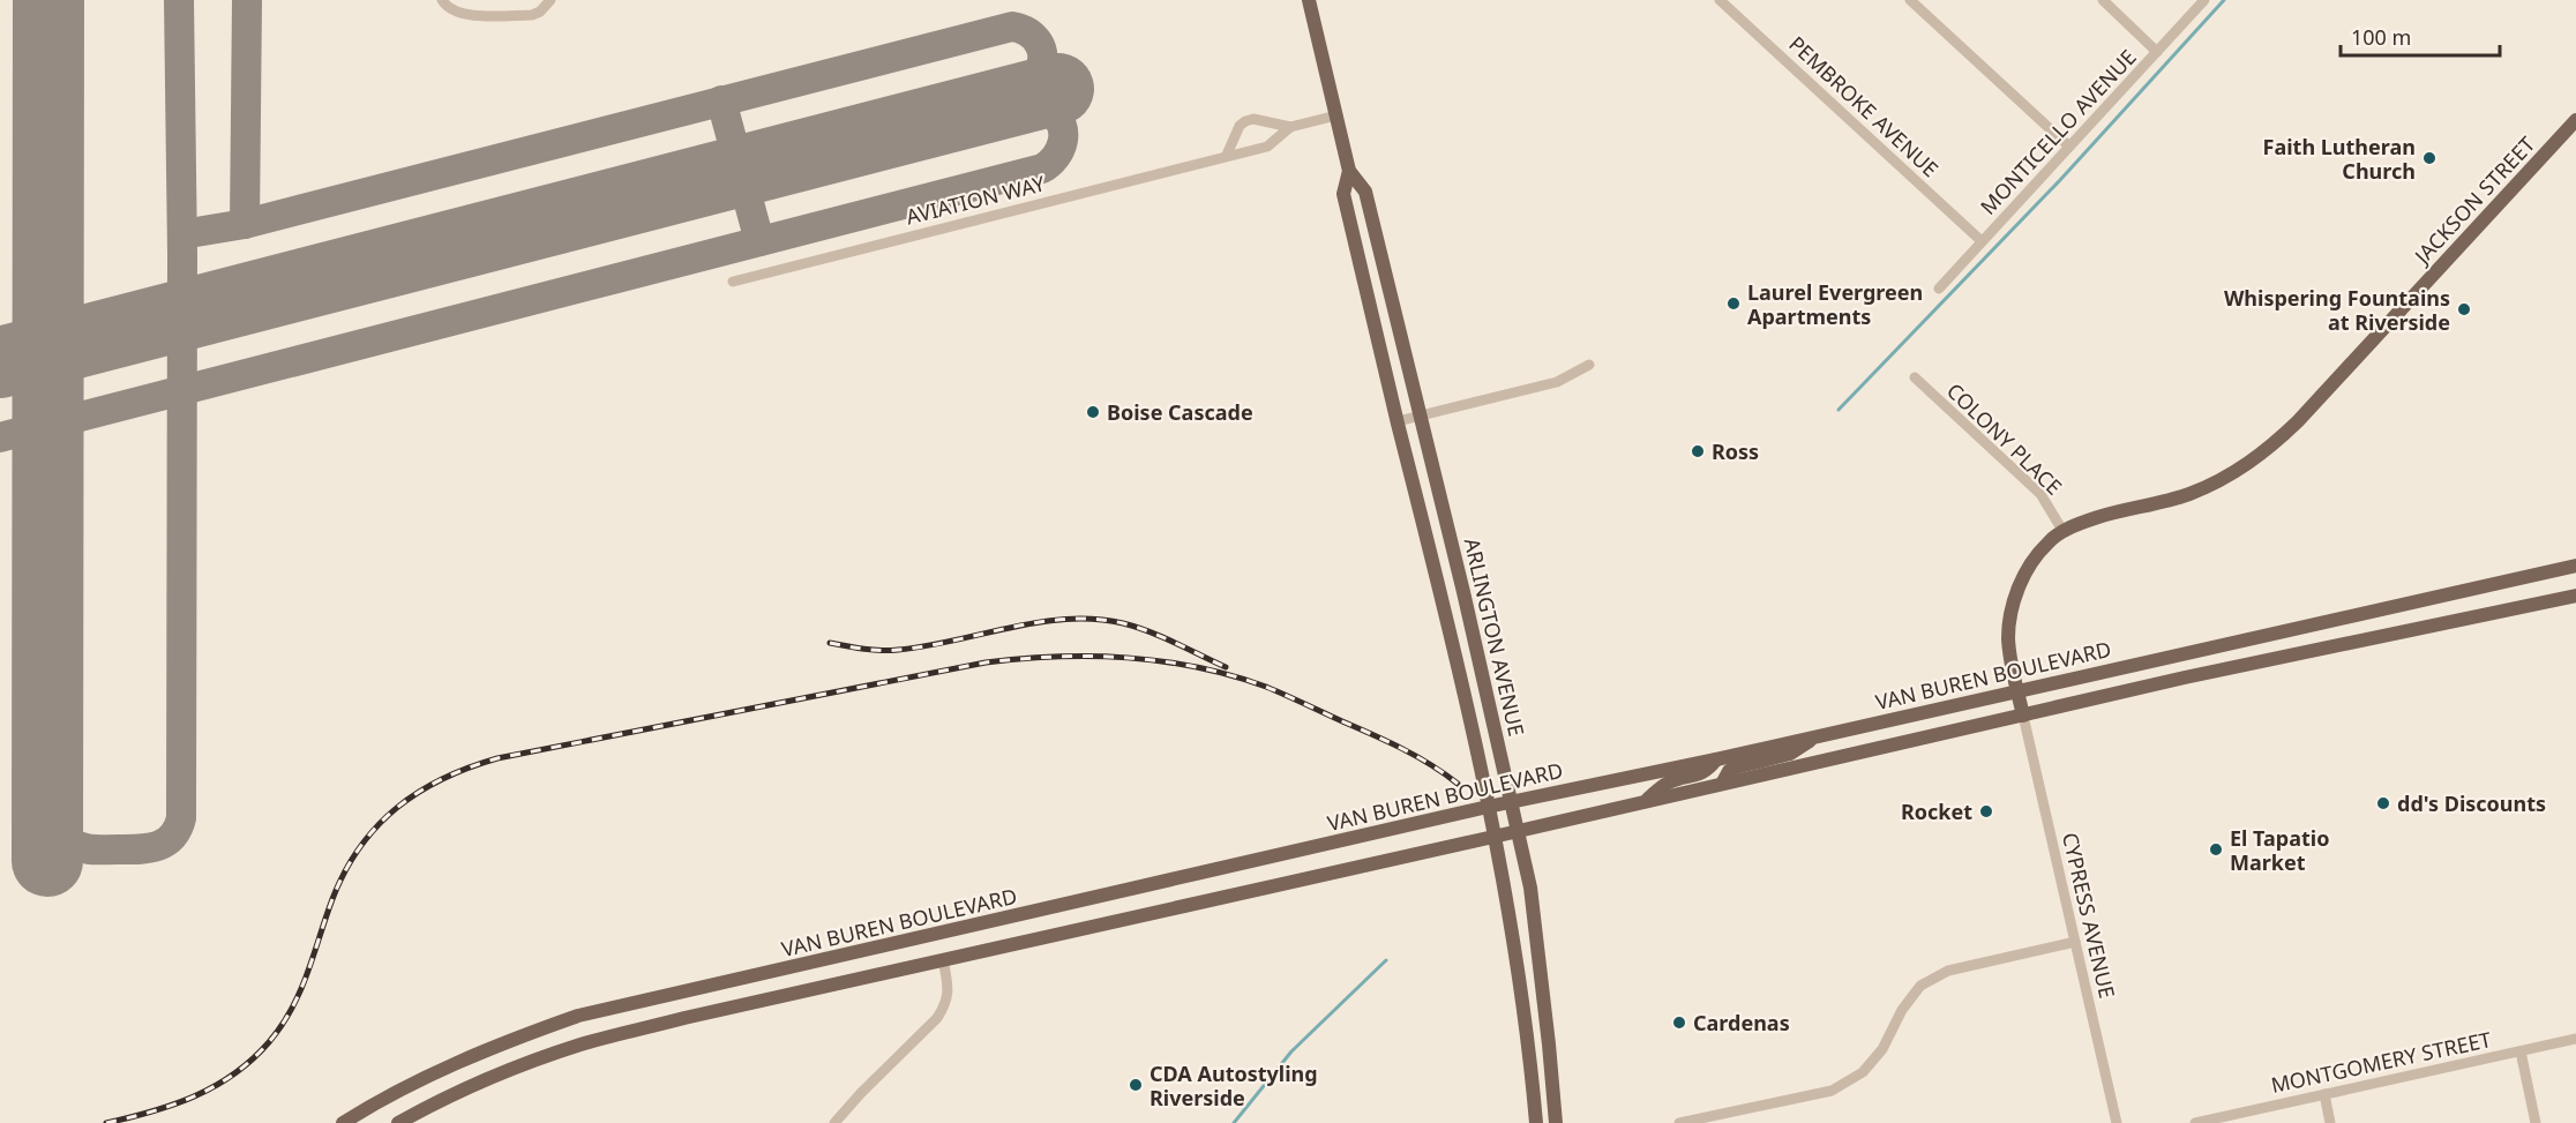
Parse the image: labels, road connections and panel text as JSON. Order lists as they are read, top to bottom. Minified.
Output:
{"streets":{"main road":["JACKSON STREET","ARLINGTON AVENUE","VAN BUREN BOULEVARD"],"street":["PEMBROKE AVENUE","MONTICELLO AVENUE","AVIATION WAY","COLONY PLACE","CYPRESS AVENUE","MONTGOMERY STREET"]},"crossings":[["PEMBROKE AVENUE","MONTICELLO AVENUE"],["AVIATION WAY","ARLINGTON AVENUE"],["JACKSON STREET","COLONY PLACE"],["JACKSON STREET","VAN BUREN BOULEVARD"],["JACKSON STREET","CYPRESS AVENUE"],["ARLINGTON AVENUE","VAN BUREN BOULEVARD"]],"places":["Faith Lutheran Church","Laurel Evergreen Apartments","Whispering Fountains at Riverside","Boise Cascade","Ross","dd's Discounts","Rocket","El Tapatio Market","Cardenas","CDA Autostyling Riverside"],"scale_bar":"100 m"}
